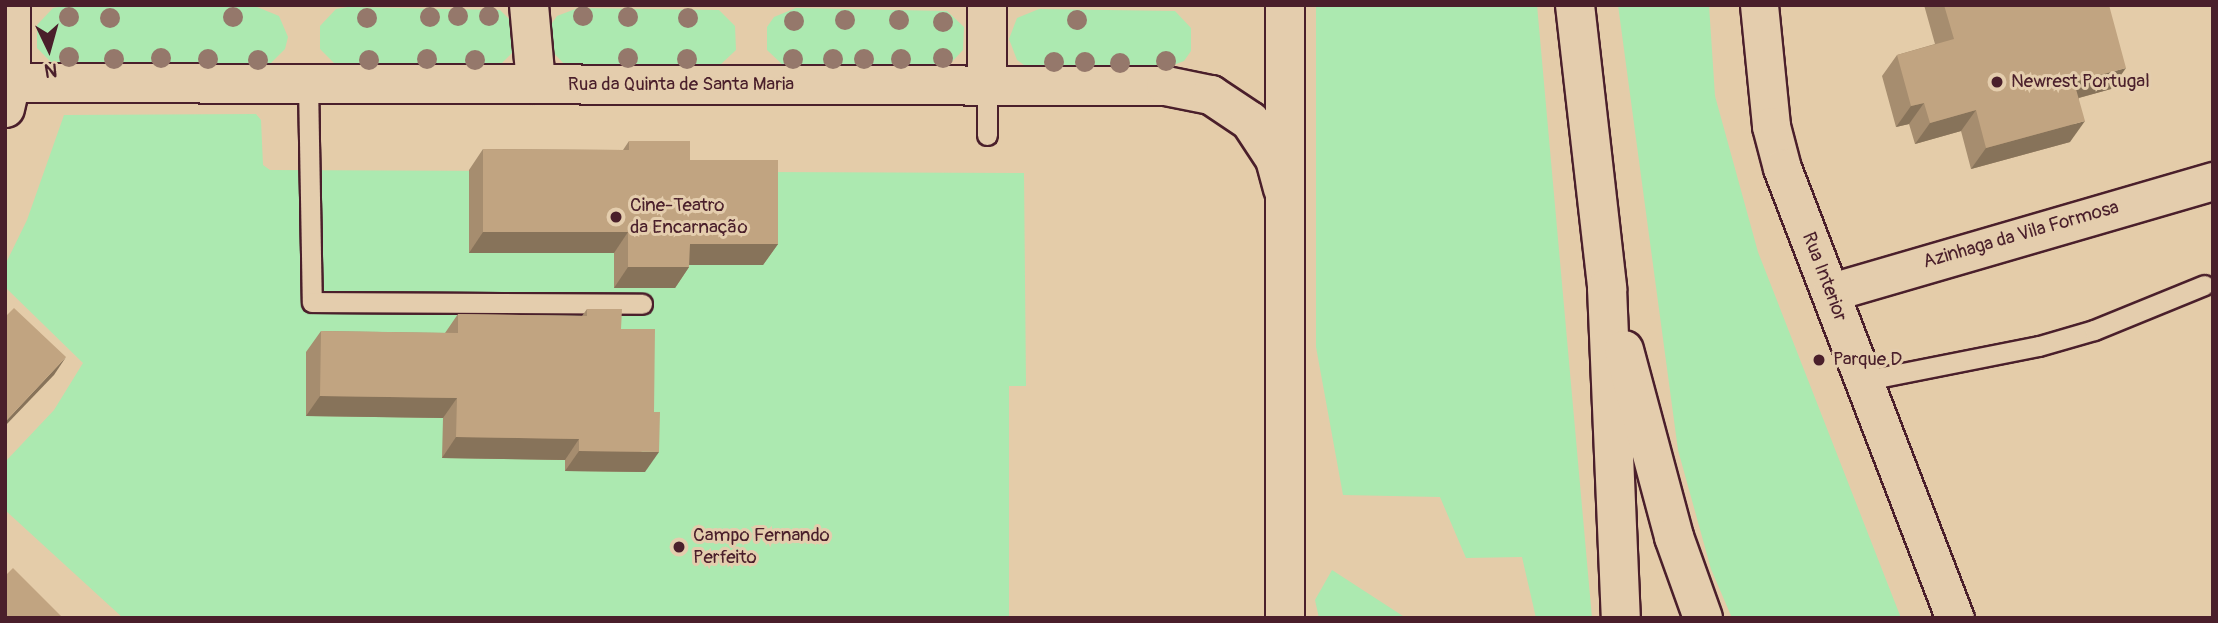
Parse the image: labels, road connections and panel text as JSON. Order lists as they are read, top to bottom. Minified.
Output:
{"streets":{"main road":["Rua da Quinta de Santa Maria"],"street":["Azinhaga da Vila Formosa","Rua Interior"]},"crossings":[["Azinhaga da Vila Formosa","Rua Interior"]],"places":["Newrest Portugal","Cine-Teatro da Encarnação","Parque D","Campo Fernando Perfeito"],"north":"bottom"}
